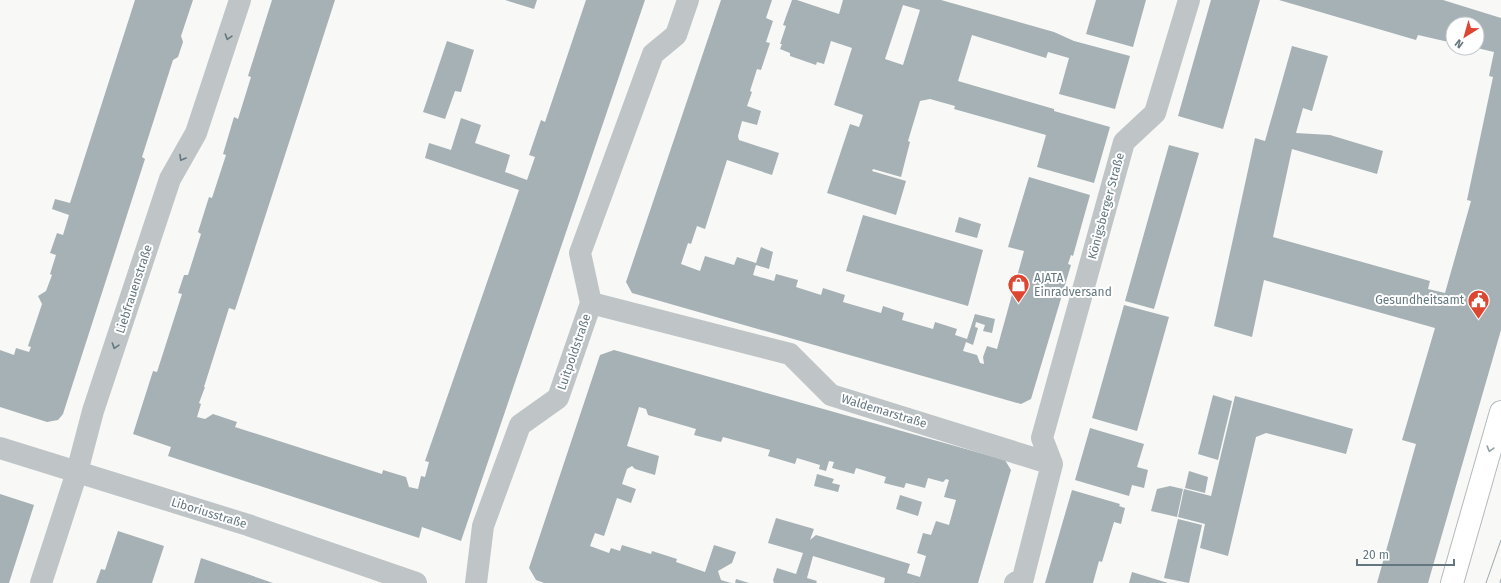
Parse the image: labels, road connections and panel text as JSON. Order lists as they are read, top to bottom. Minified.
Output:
{"streets":{"street":["Königsberger Straße","Liebfrauenstraße","Luitpoldstraße","Waldemarstraße","Liboriusstraße"]},"crossings":[["Königsberger Straße","Waldemarstraße"],["Liebfrauenstraße","Liboriusstraße"],["Luitpoldstraße","Waldemarstraße"]],"one_way":["Liebfrauenstraße"],"places":{"shop":["AJATA Einradversand"],"public building":["Gesundheitsamt"]},"scale_bar":"20 m","north":"bottom left"}
